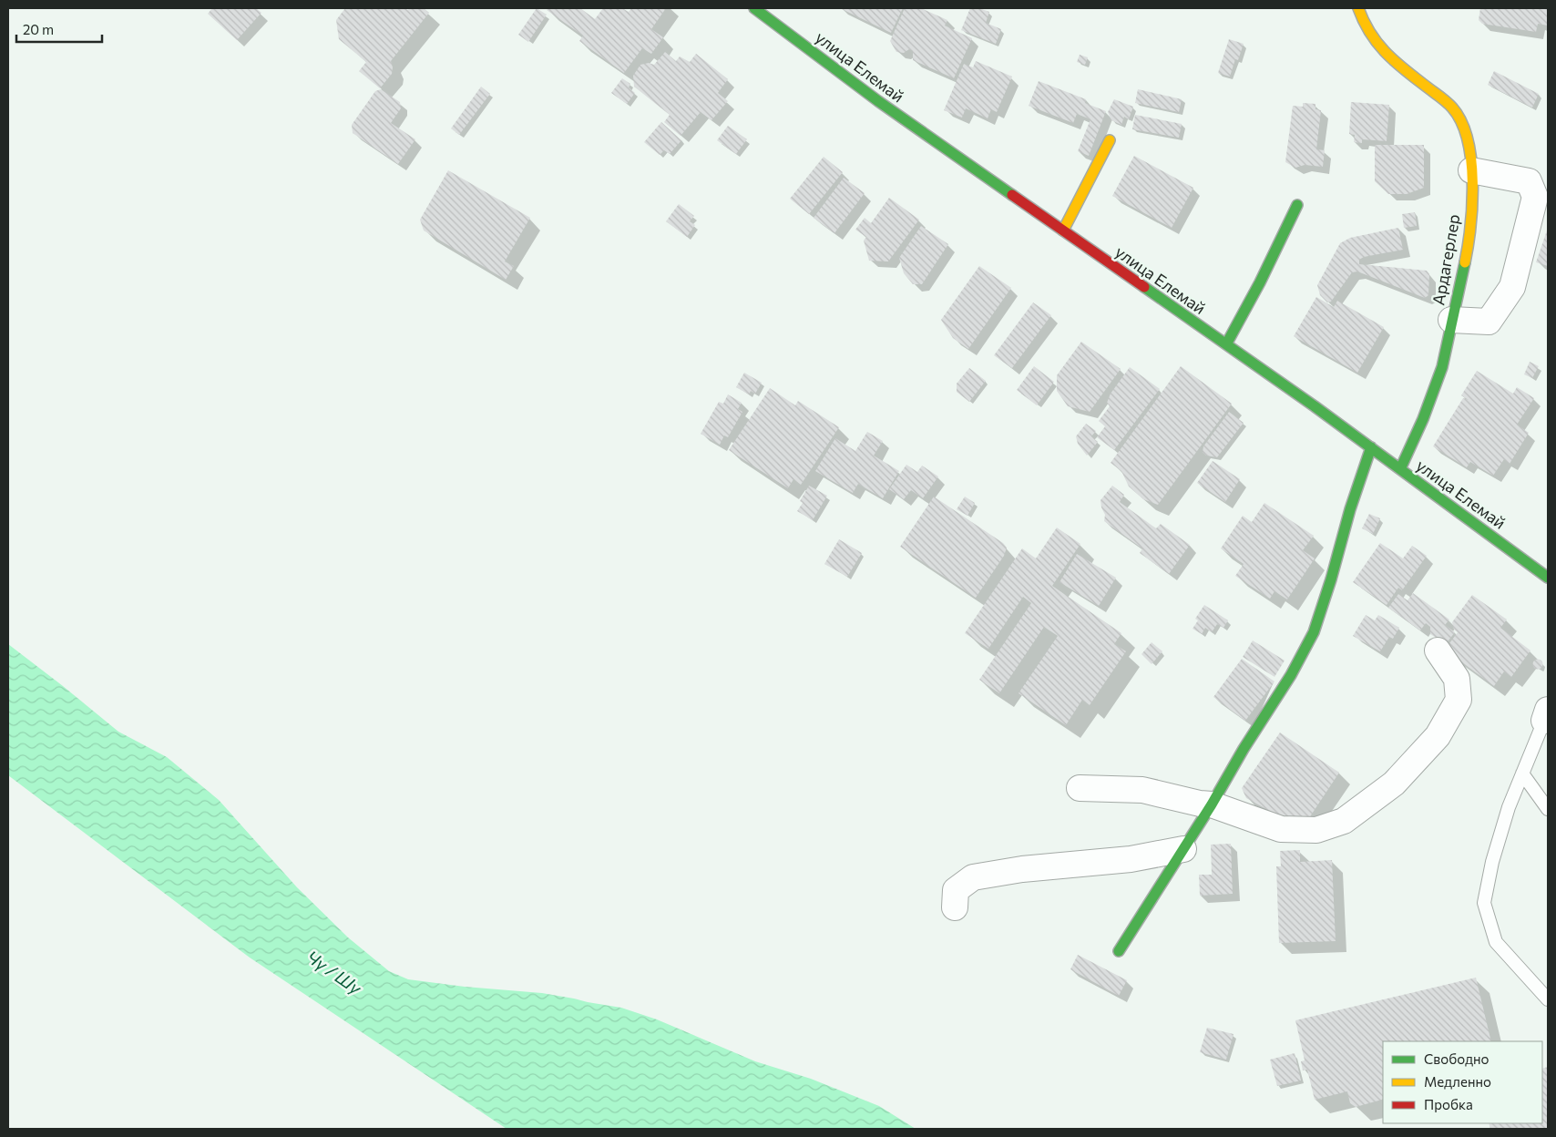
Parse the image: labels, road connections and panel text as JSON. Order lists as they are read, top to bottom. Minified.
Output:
{"streets":{"street":["улица Елемай","Ардагерлер"]},"crossings":[["улица Елемай","Ардагерлер"]],"water":["Чү / Шу"],"legend":["Свободно","Медленно","Пробка"],"scale_bar":"20 m"}
